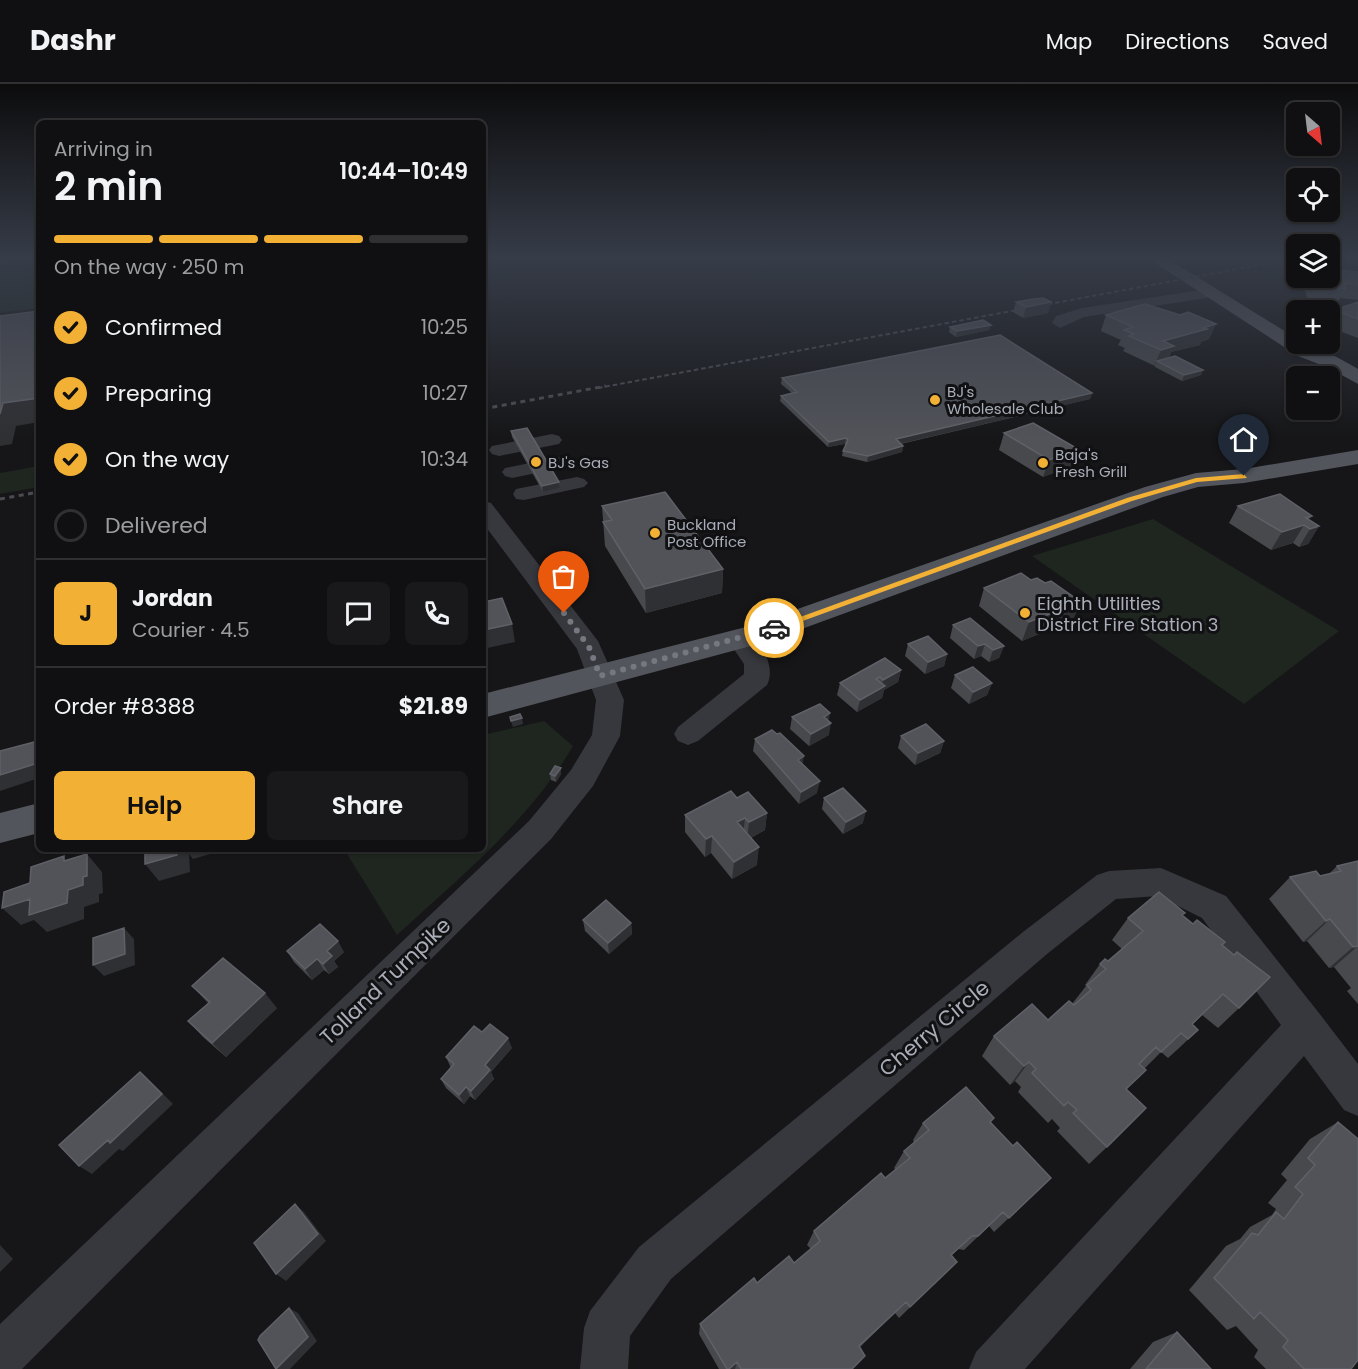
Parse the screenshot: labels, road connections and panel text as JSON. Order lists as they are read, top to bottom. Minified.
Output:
{"streets":{"street":["Tolland Turnpike","Cherry Circle"]},"places":["BJ's Wholesale Club","BJ's Gas","Baja's Fresh Grill","Buckland Post Office","Eighth Utilities District Fire Station 3"],"north":"bottom right","page":{"header":"Dashr","nav":["Map","Directions","Saved"],"map_buttons":["+","−"],"heading":["2 min","Arriving in","10:44–10:49"],"panel":["Jordan","Courier · 4.5","Order #8388","$21.89"],"bar":"On the way · 250 m","list":[["Confirmed","10:25"],["Preparing","10:27"],["On the way","10:34"],"Delivered"],"round":"J","buttons":["Help","Share"]}}
